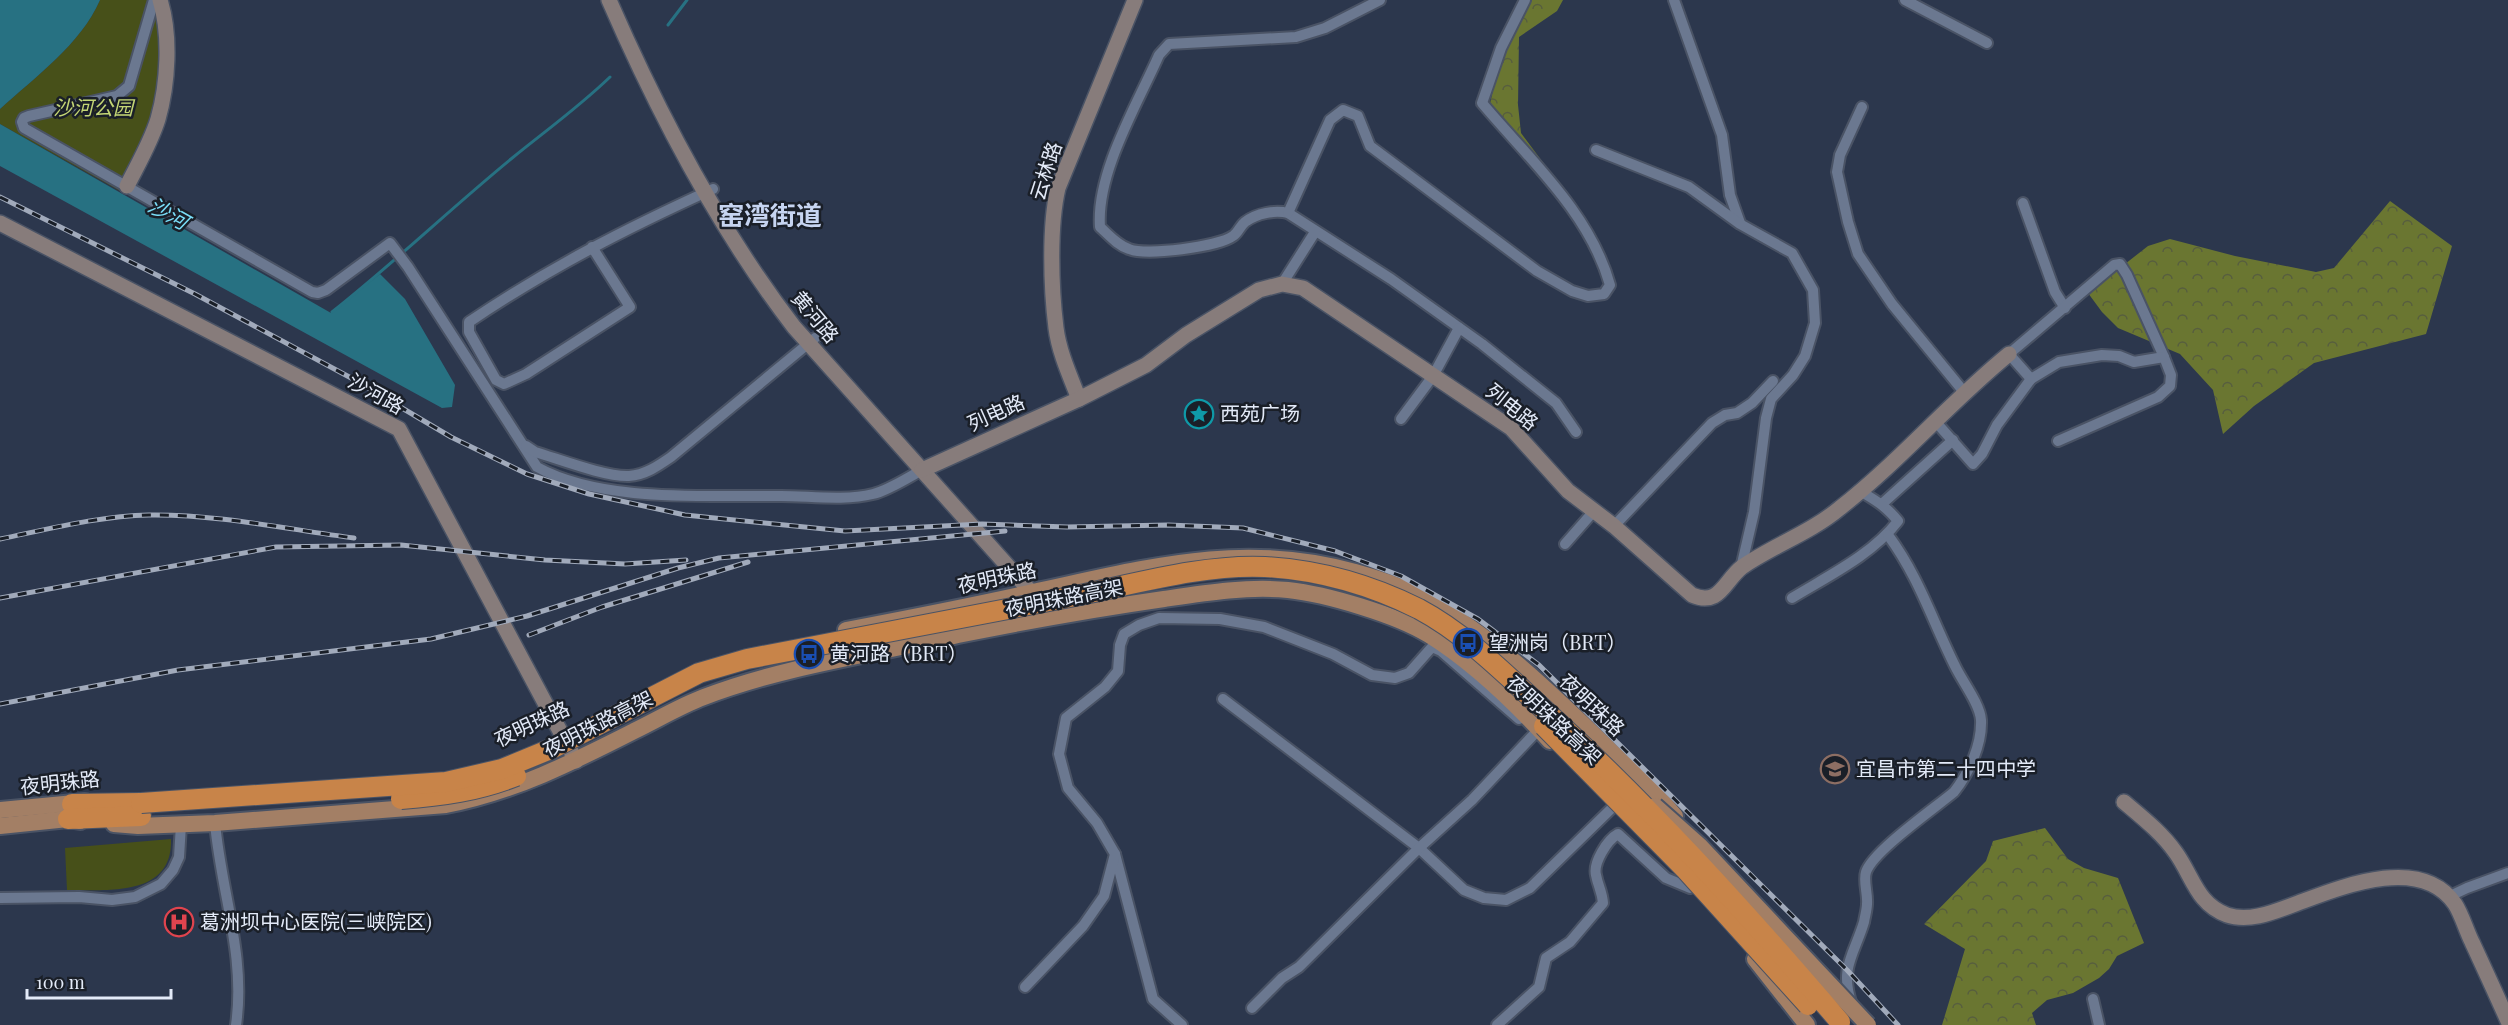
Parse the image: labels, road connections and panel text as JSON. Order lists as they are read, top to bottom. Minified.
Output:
{"streets":{"highway":["夜明珠路高架"],"main road":["夜明珠路"],"street":["云林路","黄河路","沙河路","列电路"]},"crossings":[["云林路","列电路"],["黄河路","列电路"],["黄河路","夜明珠路"],["沙河路","夜明珠路"],["夜明珠路","夜明珠路高架"]],"districts":["窑湾街道"],"water":["沙河"],"parks":["沙河公园"],"places":{"place":["西苑广场"],"bus stop":["望洲岗（BRT）","黄河路（BRT）"],"school or university":["宜昌市第二十四中学"],"hospital":["葛洲坝中心医院(三峡院区)"]},"scale_bar":"100 m"}
